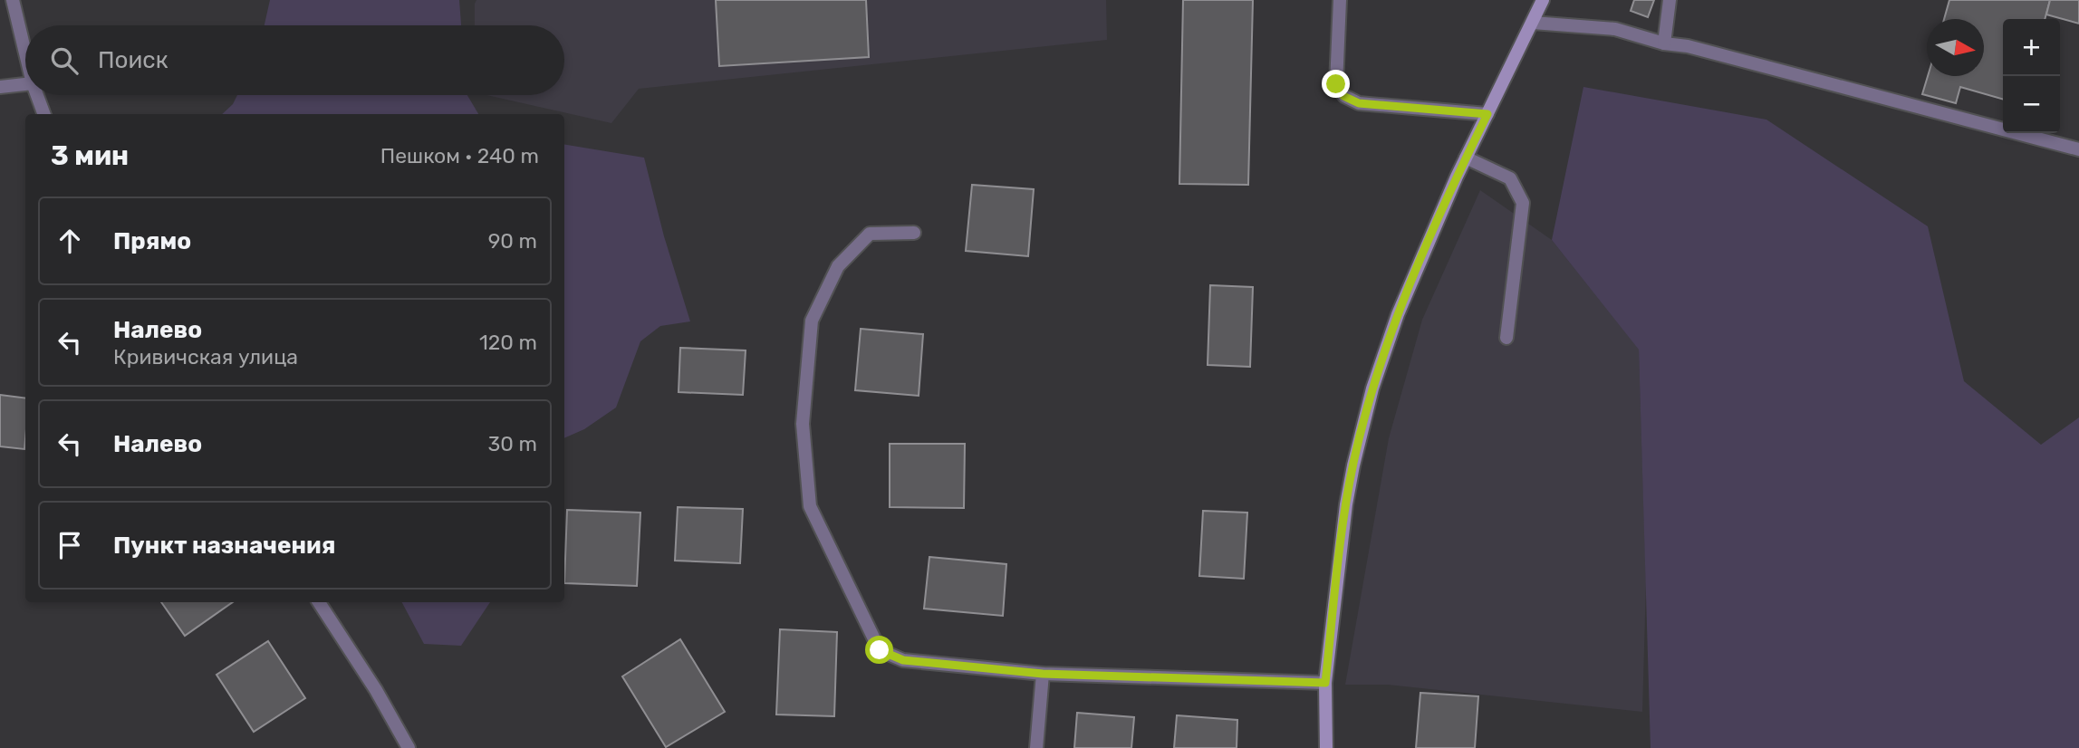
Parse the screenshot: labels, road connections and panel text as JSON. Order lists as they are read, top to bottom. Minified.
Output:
{"north":"right","page":{"map_buttons":["+","−"],"search":"Поиск","heading":["3 мин","Пешком · 240 m"],"list":[["Прямо","90 m"],["Налево","Кривичская улица","120 m"],["Налево","30 m"],"Пункт назначения"]}}
